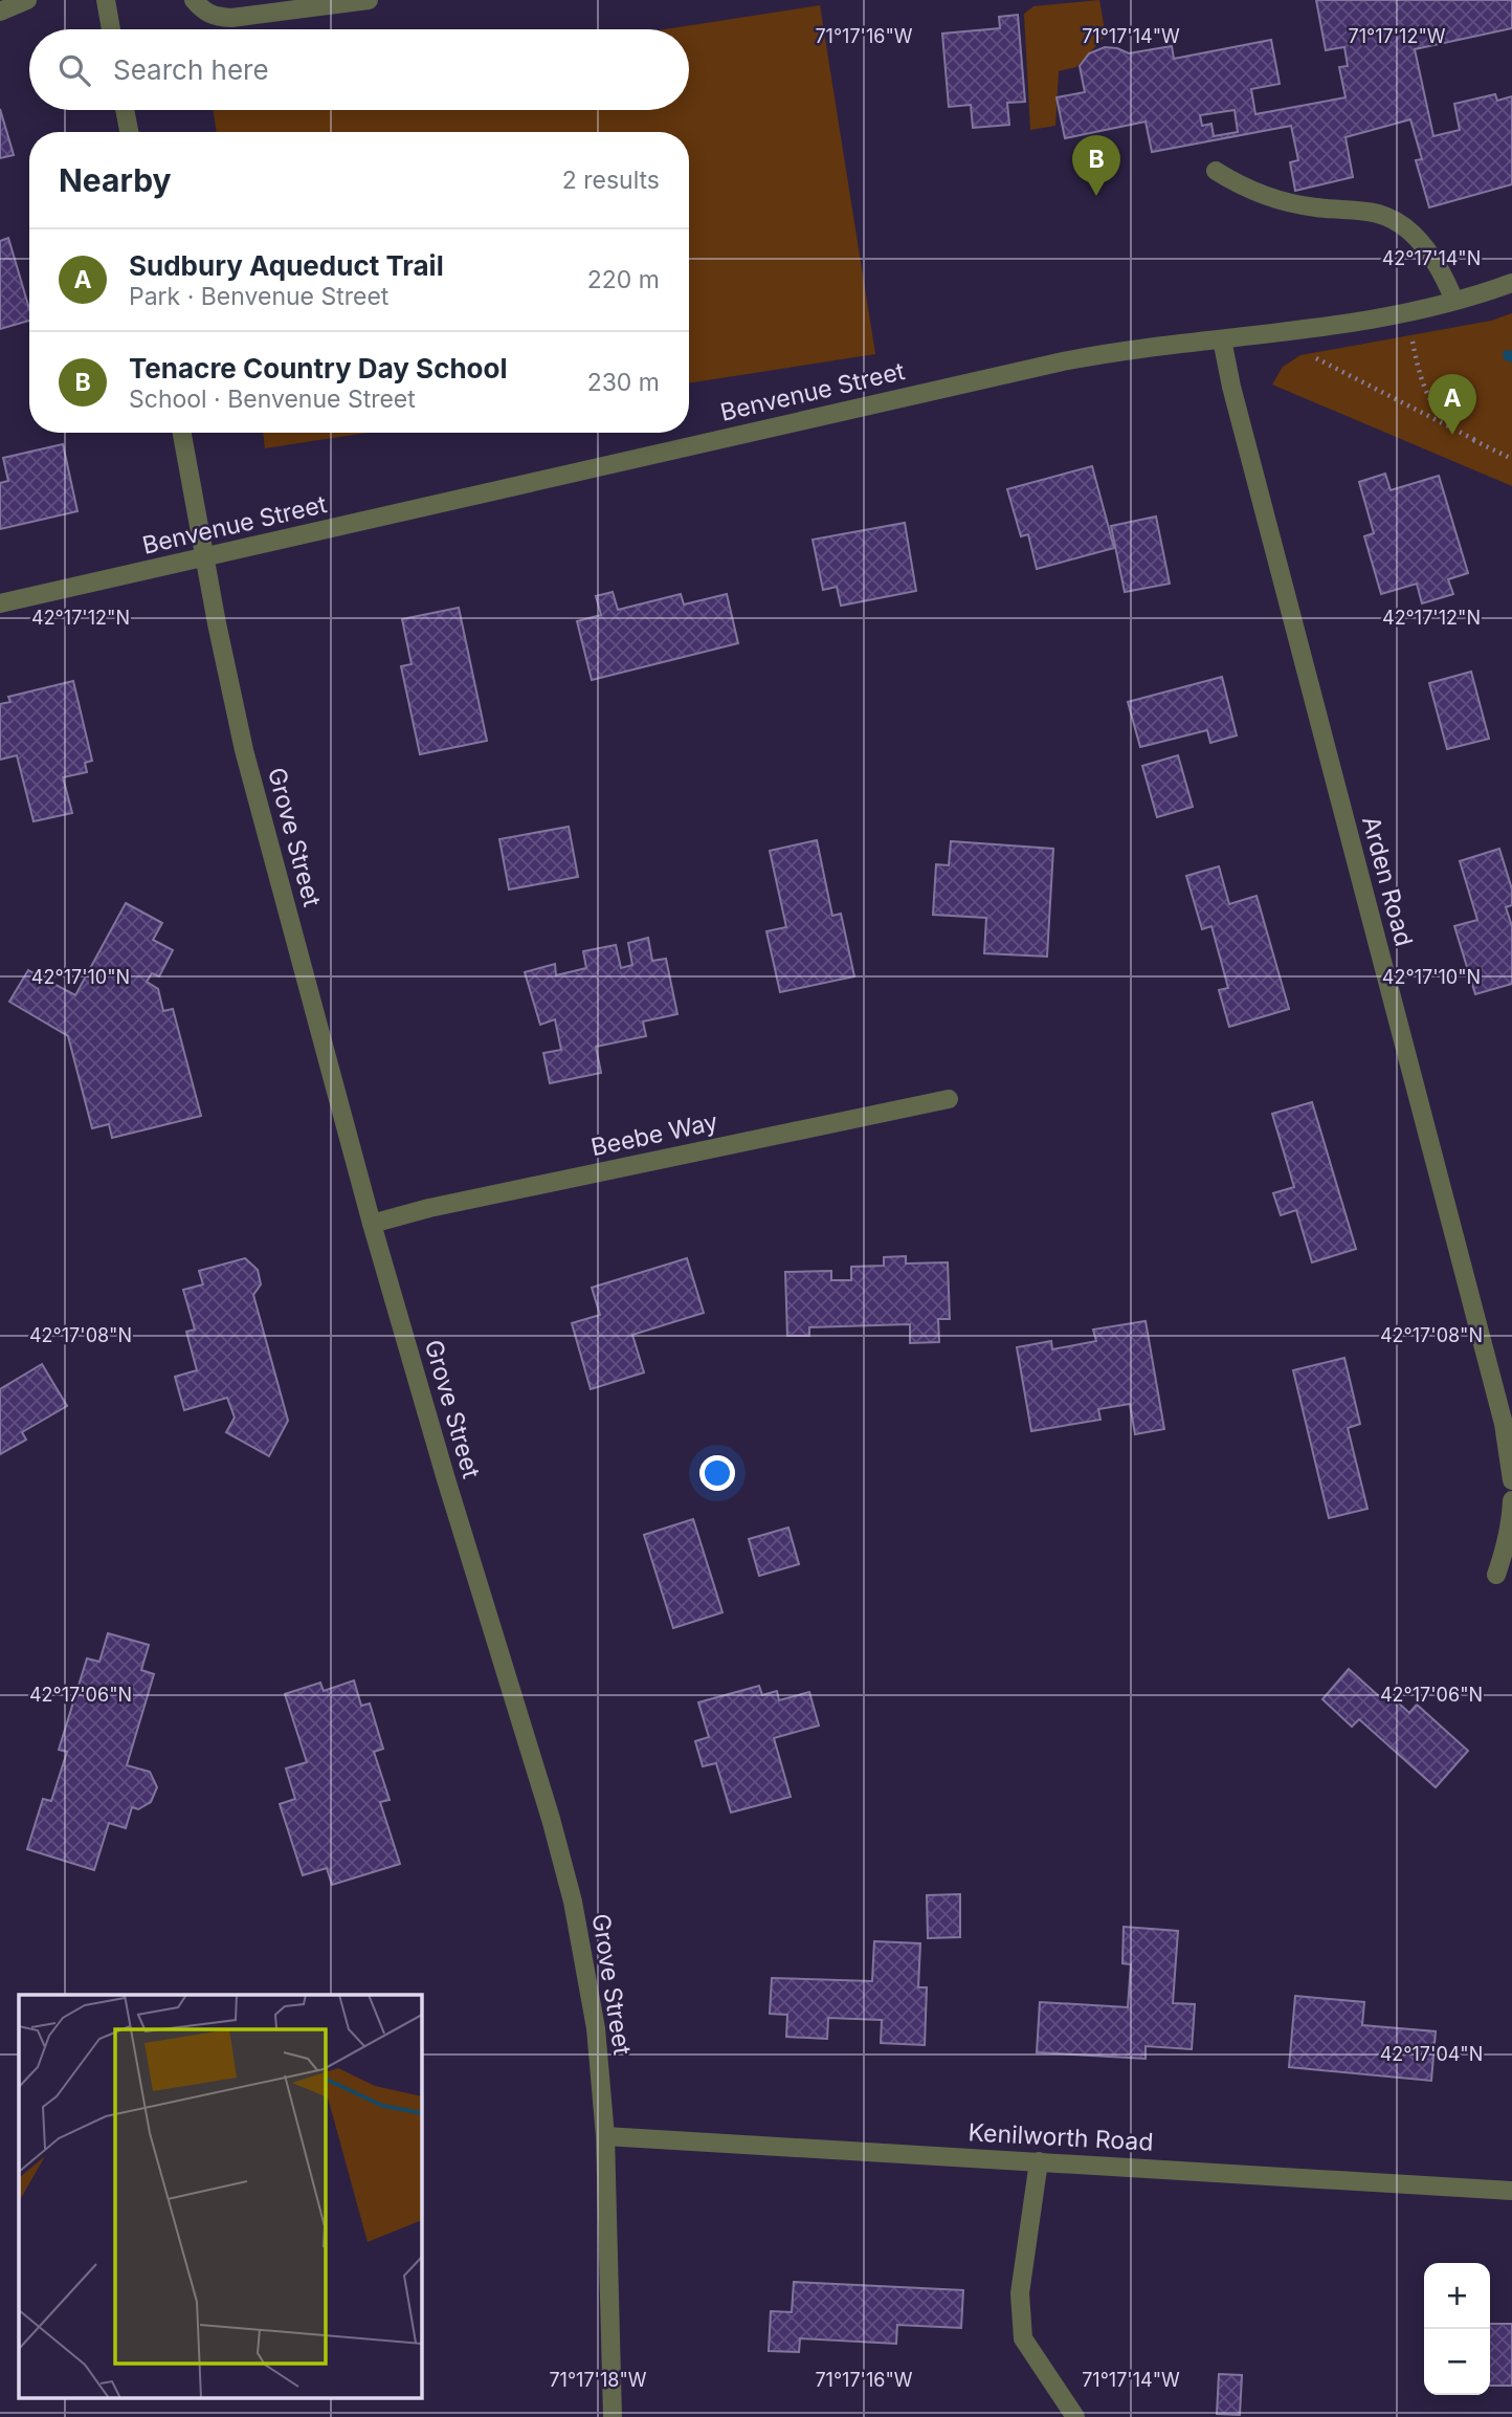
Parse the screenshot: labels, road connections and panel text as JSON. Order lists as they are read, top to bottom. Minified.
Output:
{"streets":{"street":["Benvenue Street","Grove Street","Arden Road","Beebe Way","Kenilworth Road"]},"crossings":[["Benvenue Street","Grove Street"],["Benvenue Street","Arden Road"],["Grove Street","Beebe Way"],["Grove Street","Kenilworth Road"]],"page":{"search":"Search here","heading":["Nearby","2 results"],"pins":["B","A"],"list":[{"mark":"A","name":"Sudbury Aqueduct Trail","note":"Park · Benvenue Street","value":"220 m"},{"mark":"B","name":"Tenacre Country Day School","note":"School · Benvenue Street","value":"230 m"}],"map_buttons":["+","−"]},"coordinates":["71°17'16\"W","71°17'14\"W","71°17'12\"W","42°17'14\"N","42°17'12\"N","42°17'10\"N","42°17'08\"N","42°17'06\"N","42°17'04\"N","71°17'18\"W"]}
